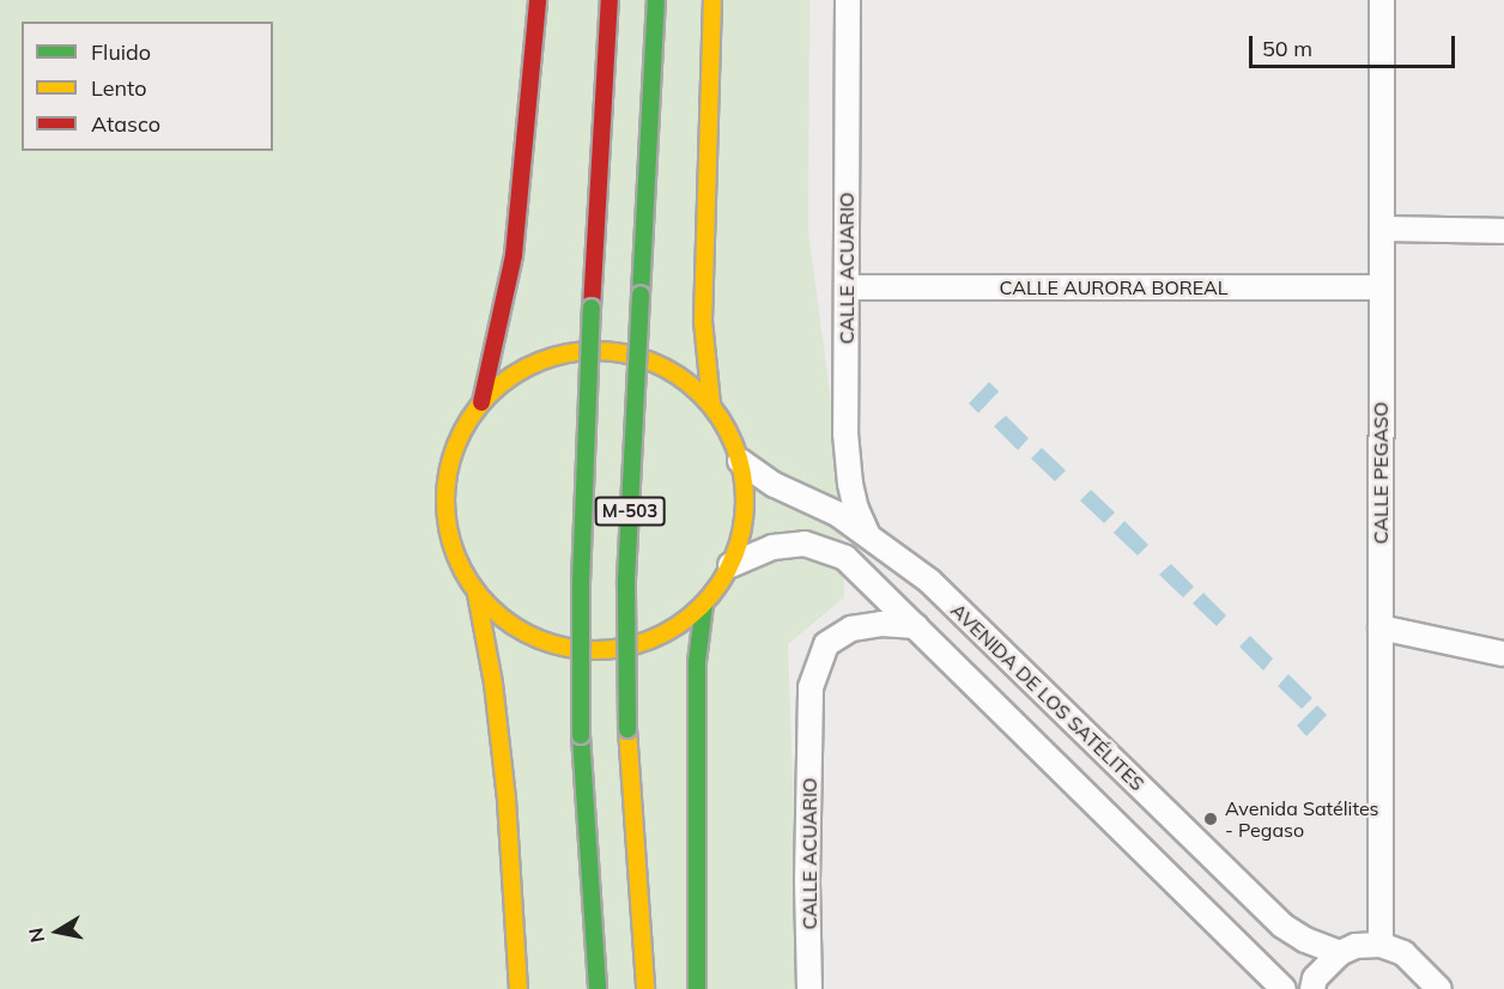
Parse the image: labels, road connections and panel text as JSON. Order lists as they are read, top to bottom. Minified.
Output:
{"streets":{"main road":["M-503"],"street":["CALLE ACUARIO","CALLE AURORA BOREAL","CALLE PEGASO","AVENIDA DE LOS SATÉLITES"]},"crossings":[["CALLE ACUARIO","CALLE AURORA BOREAL"],["CALLE ACUARIO","AVENIDA DE LOS SATÉLITES"],["CALLE AURORA BOREAL","CALLE PEGASO"]],"places":["Avenida Satélites - Pegaso"],"legend":["Fluido","Lento","Atasco"],"scale_bar":"50 m","north":"left"}
